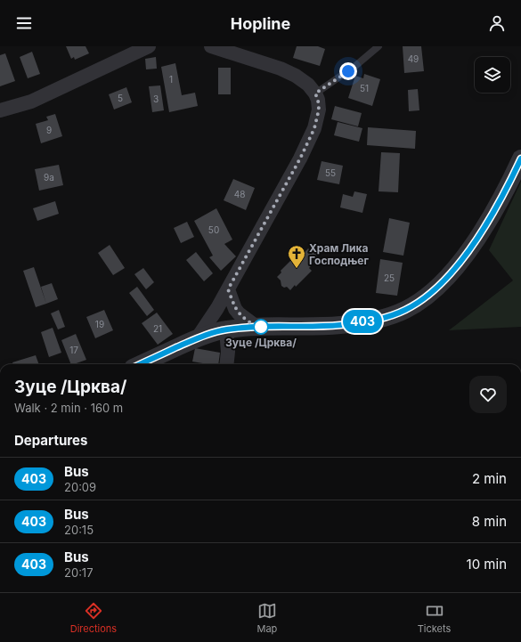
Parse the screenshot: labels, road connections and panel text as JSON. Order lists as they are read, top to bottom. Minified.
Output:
{"places":{"church":["Храм Лика Господњег"],"other":["Зуце /Црква/"]},"lines":["bus line 403"],"house_numbers":["49","1","51","5","3","9","55","9a","48","50","25","19","21","17"],"page":{"header":"Hopline","on_map":"403","heading":[["Зуце /Црква/","Walk · 2 min · 160 m"],"Departures"],"list":[{"mark":"403","name":"Bus","note":"20:09","value":"2 min"},{"mark":"403","name":"Bus","note":"20:15","value":"8 min"},{"mark":"403","name":"Bus","note":"20:17","value":"10 min"}],"tabs":["Directions","Map","Tickets"]}}
